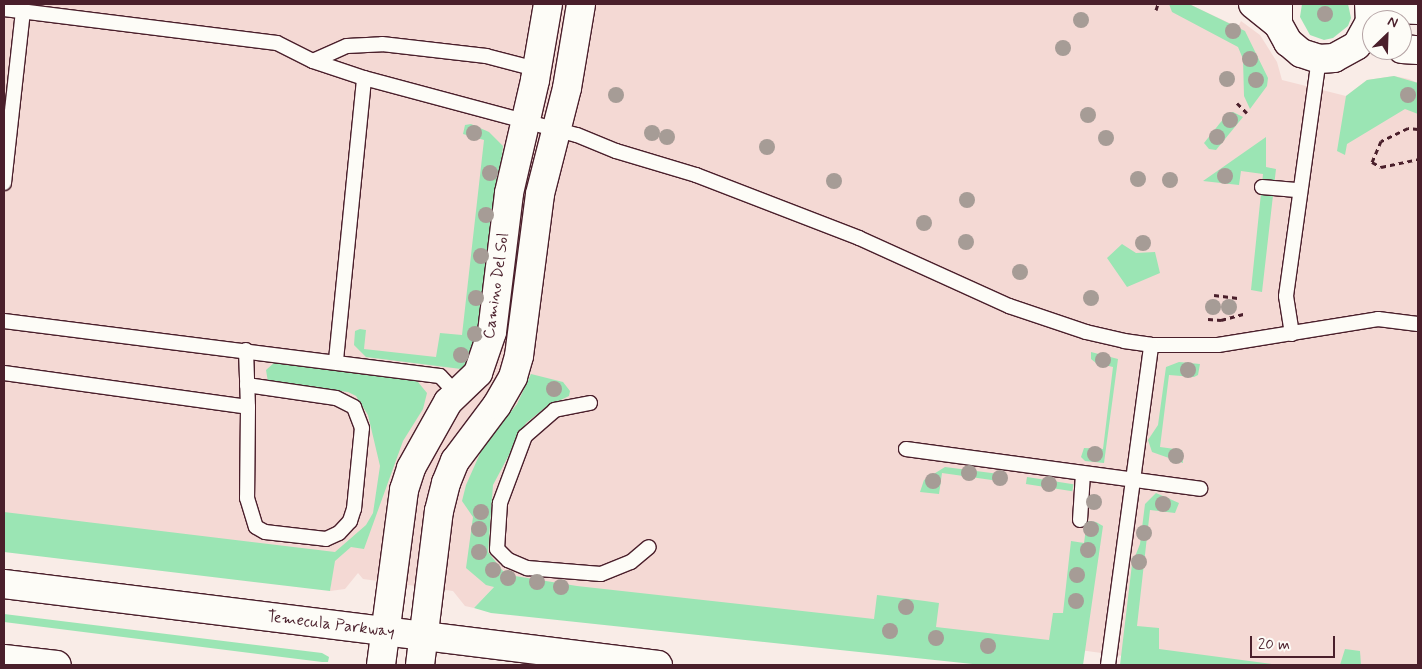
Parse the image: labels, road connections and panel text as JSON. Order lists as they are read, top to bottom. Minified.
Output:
{"streets":{"street":["Camino Del Sol","Temecula Parkway"]},"crossings":[["Camino Del Sol","Temecula Parkway"]],"scale_bar":"20 m","north":"top right"}
